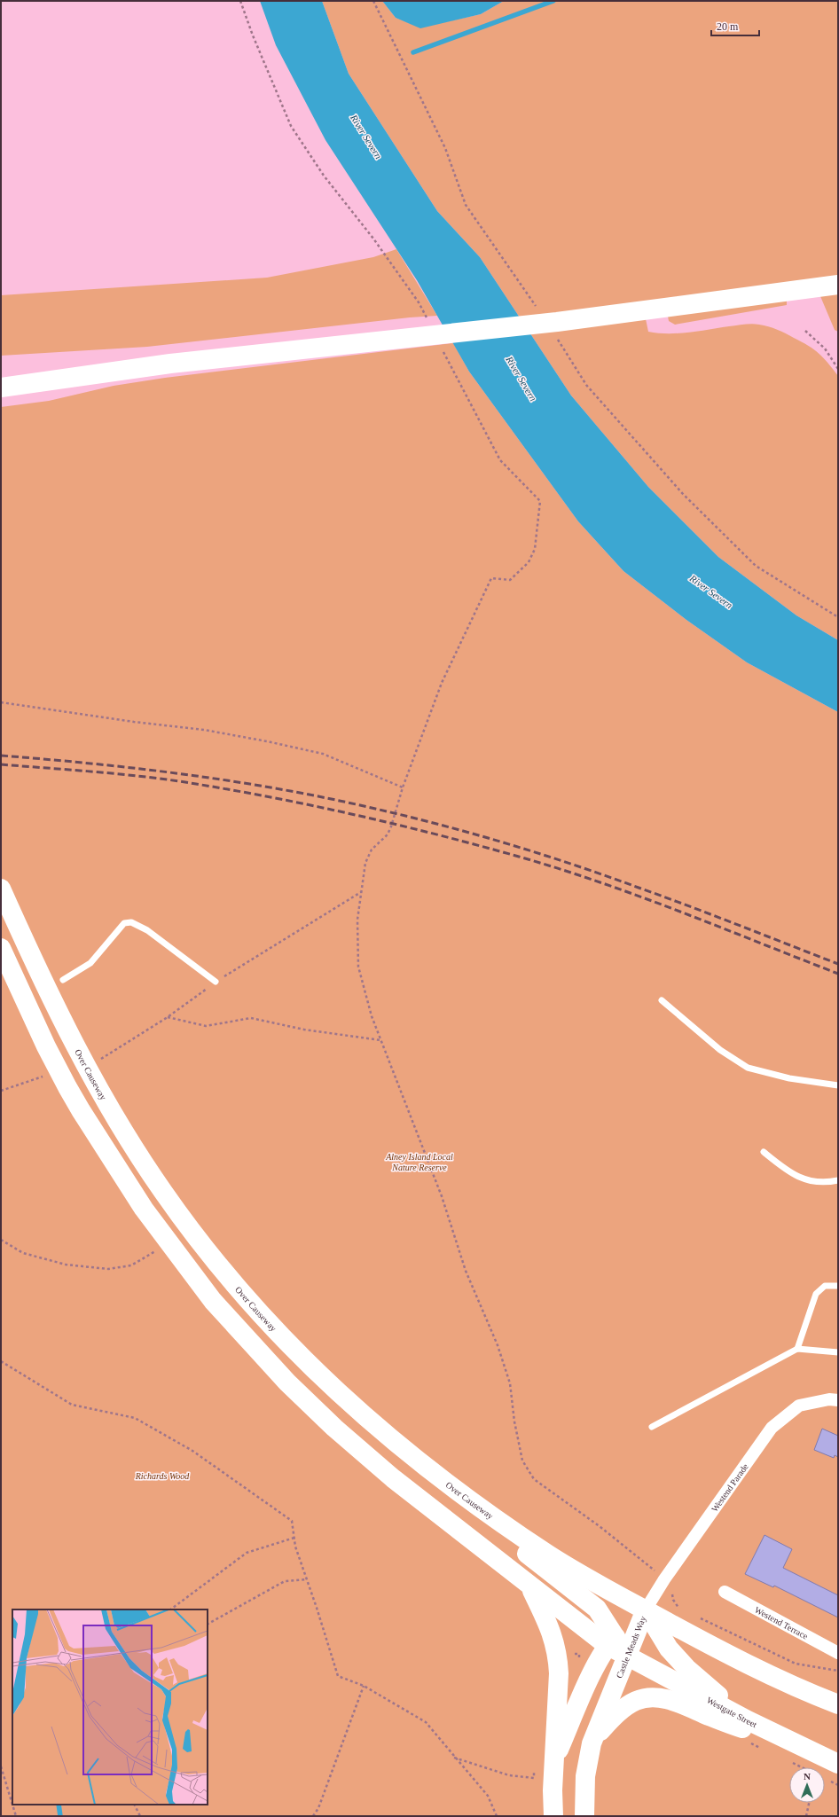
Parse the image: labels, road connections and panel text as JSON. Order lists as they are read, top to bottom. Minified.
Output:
{"streets":{"main road":["Over Causeway","Castle Meads Way","Westgate Street"],"street":["Westend Parade","Westend Terrace"]},"crossings":[["Over Causeway","Westend Parade"],["Over Causeway","Castle Meads Way"],["Westend Parade","Castle Meads Way"],["Castle Meads Way","Westgate Street"]],"water":["River Severn"],"parks":["Alney Island Local Nature Reserve","Richards Wood"],"scale_bar":"20 m","north":"top"}
